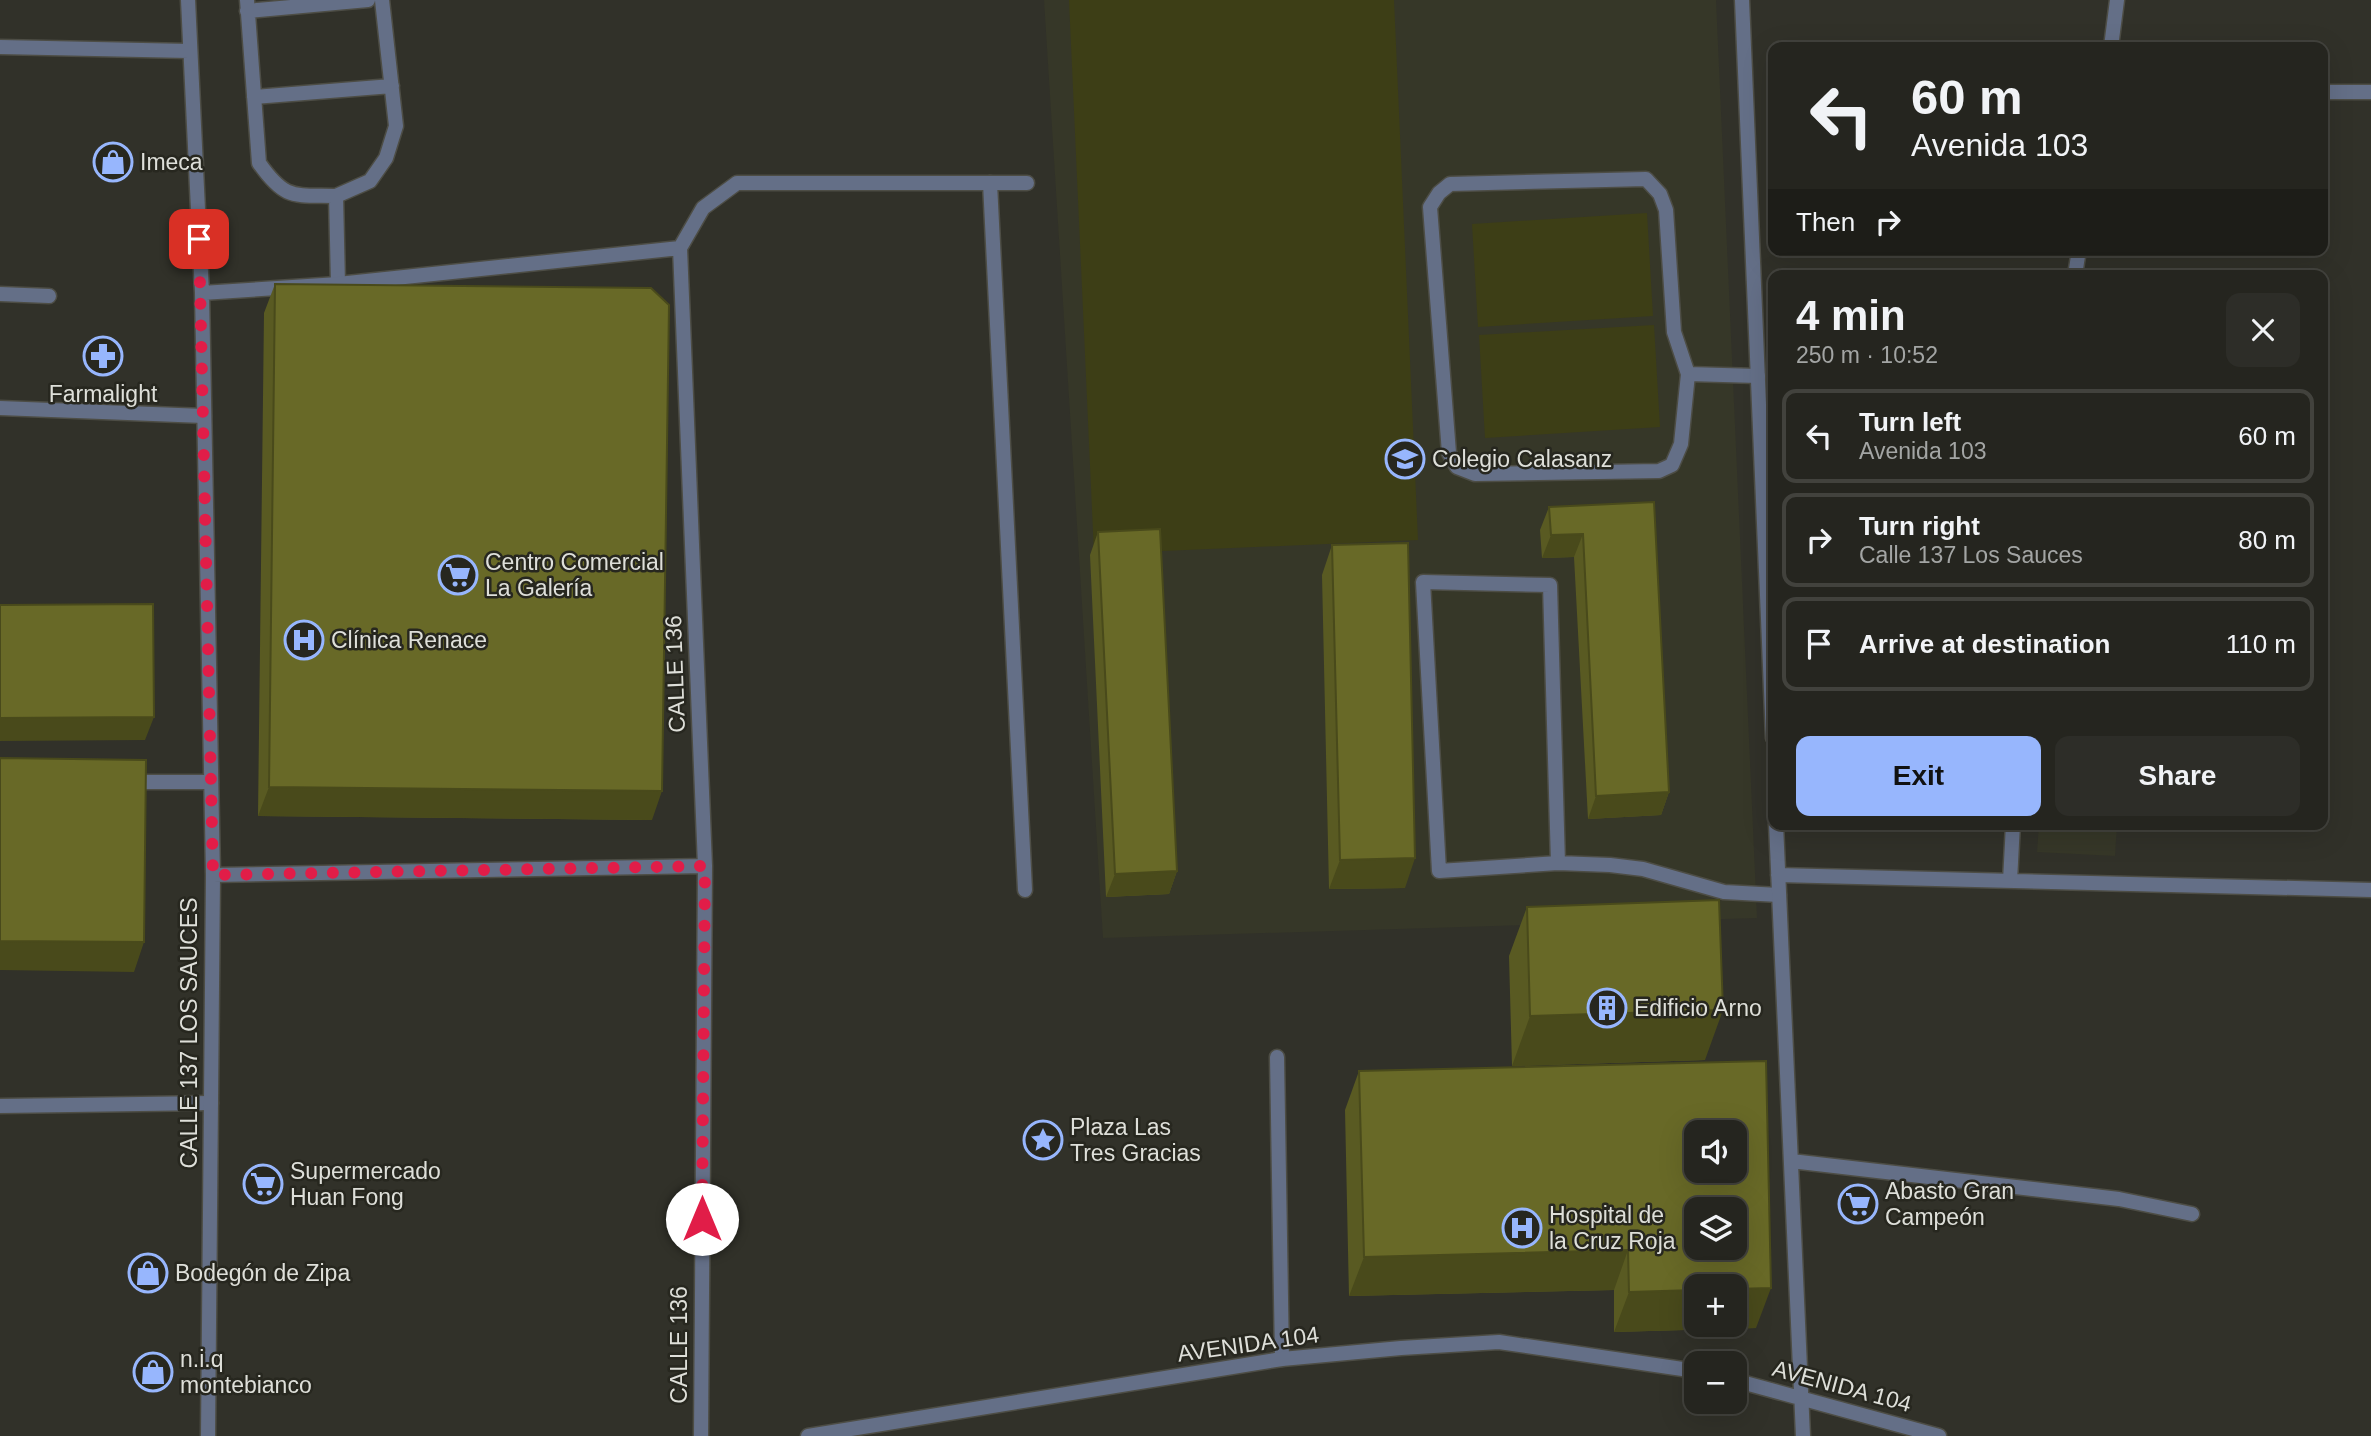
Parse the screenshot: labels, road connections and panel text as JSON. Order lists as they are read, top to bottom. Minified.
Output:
{"streets":{"street":["CALLE 136","CALLE 137 LOS SAUCES","AVENIDA 104"]},"places":{"shop":["Imeca","Bodegón de Zipa","n.i.q montebianco"],"pharmacy":["Farmalight"],"school or university":["Colegio Calasanz"],"supermarket":["Centro Comercial La Galería","Supermercado Huan Fong","Abasto Gran Campeón"],"hospital":["Clínica Renace","Hospital de la Cruz Roja"],"building":["Edificio Arno"],"place":["Plaza Las Tres Gracias"]},"page":{"turn":["60 m","Avenida 103"],"then":"Then","heading":["4 min","250 m · 10:52"],"list":[{"name":"Turn left","note":"Avenida 103","value":"60 m"},{"name":"Turn right","note":"Calle 137 Los Sauces","value":"80 m"},{"name":"Arrive at destination","value":"110 m"}],"buttons":["Exit","Share"],"map_buttons":["+","−"]}}
